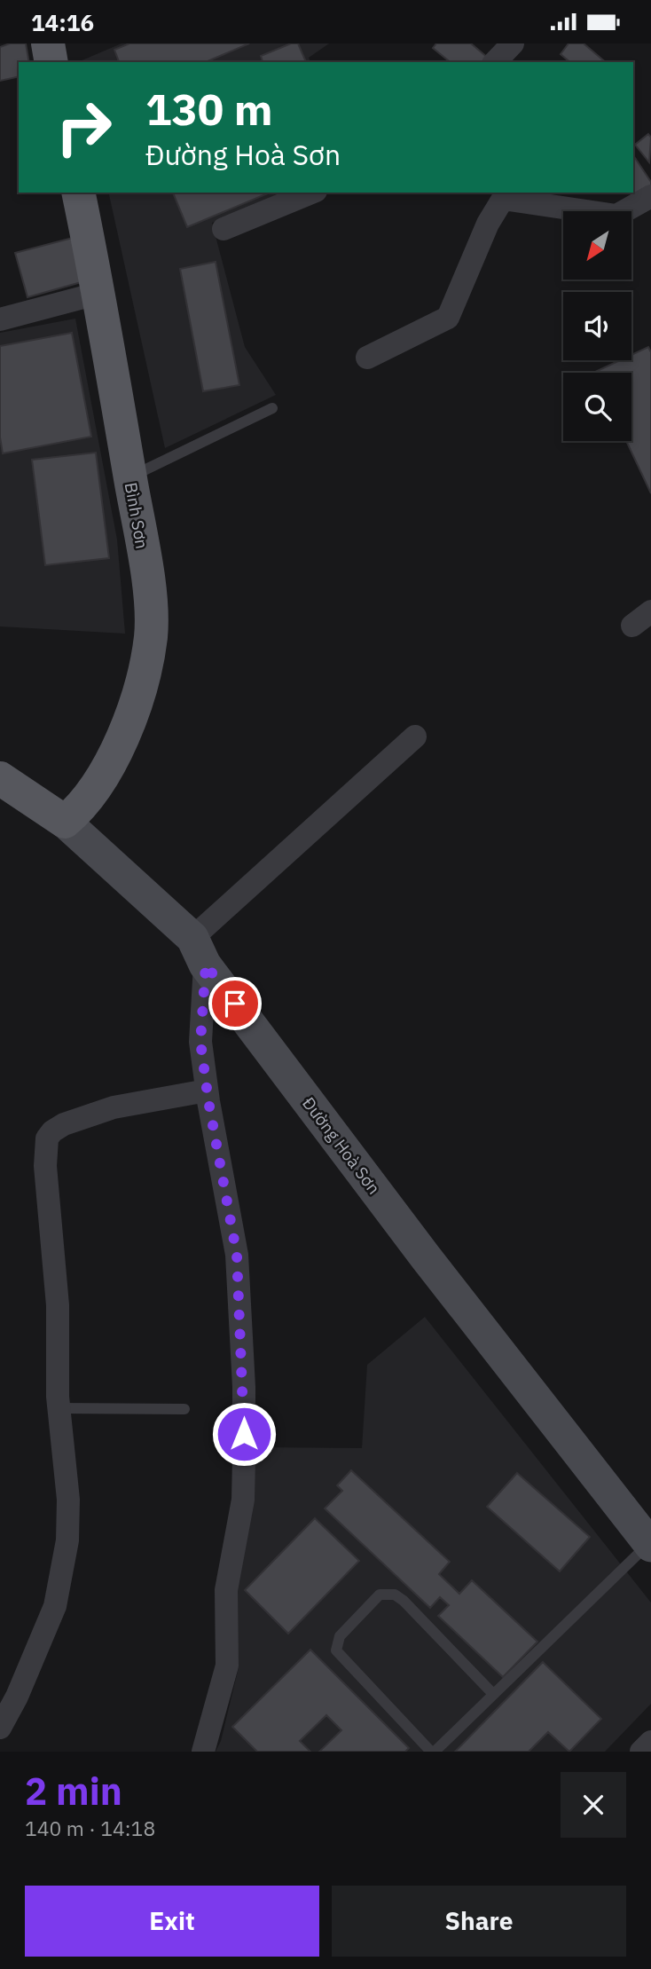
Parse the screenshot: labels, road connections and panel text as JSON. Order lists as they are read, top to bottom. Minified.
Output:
{"streets":{"main road":["Bình Sơn","Đường Hoà Sơn"]},"crossings":[["Bình Sơn","Đường Hoà Sơn"]],"north":"bottom left","page":{"status":"14:16","turn":["130 m","Đường Hoà Sơn"],"heading":["2 min","140 m · 14:18"],"buttons":["Exit","Share"]}}
